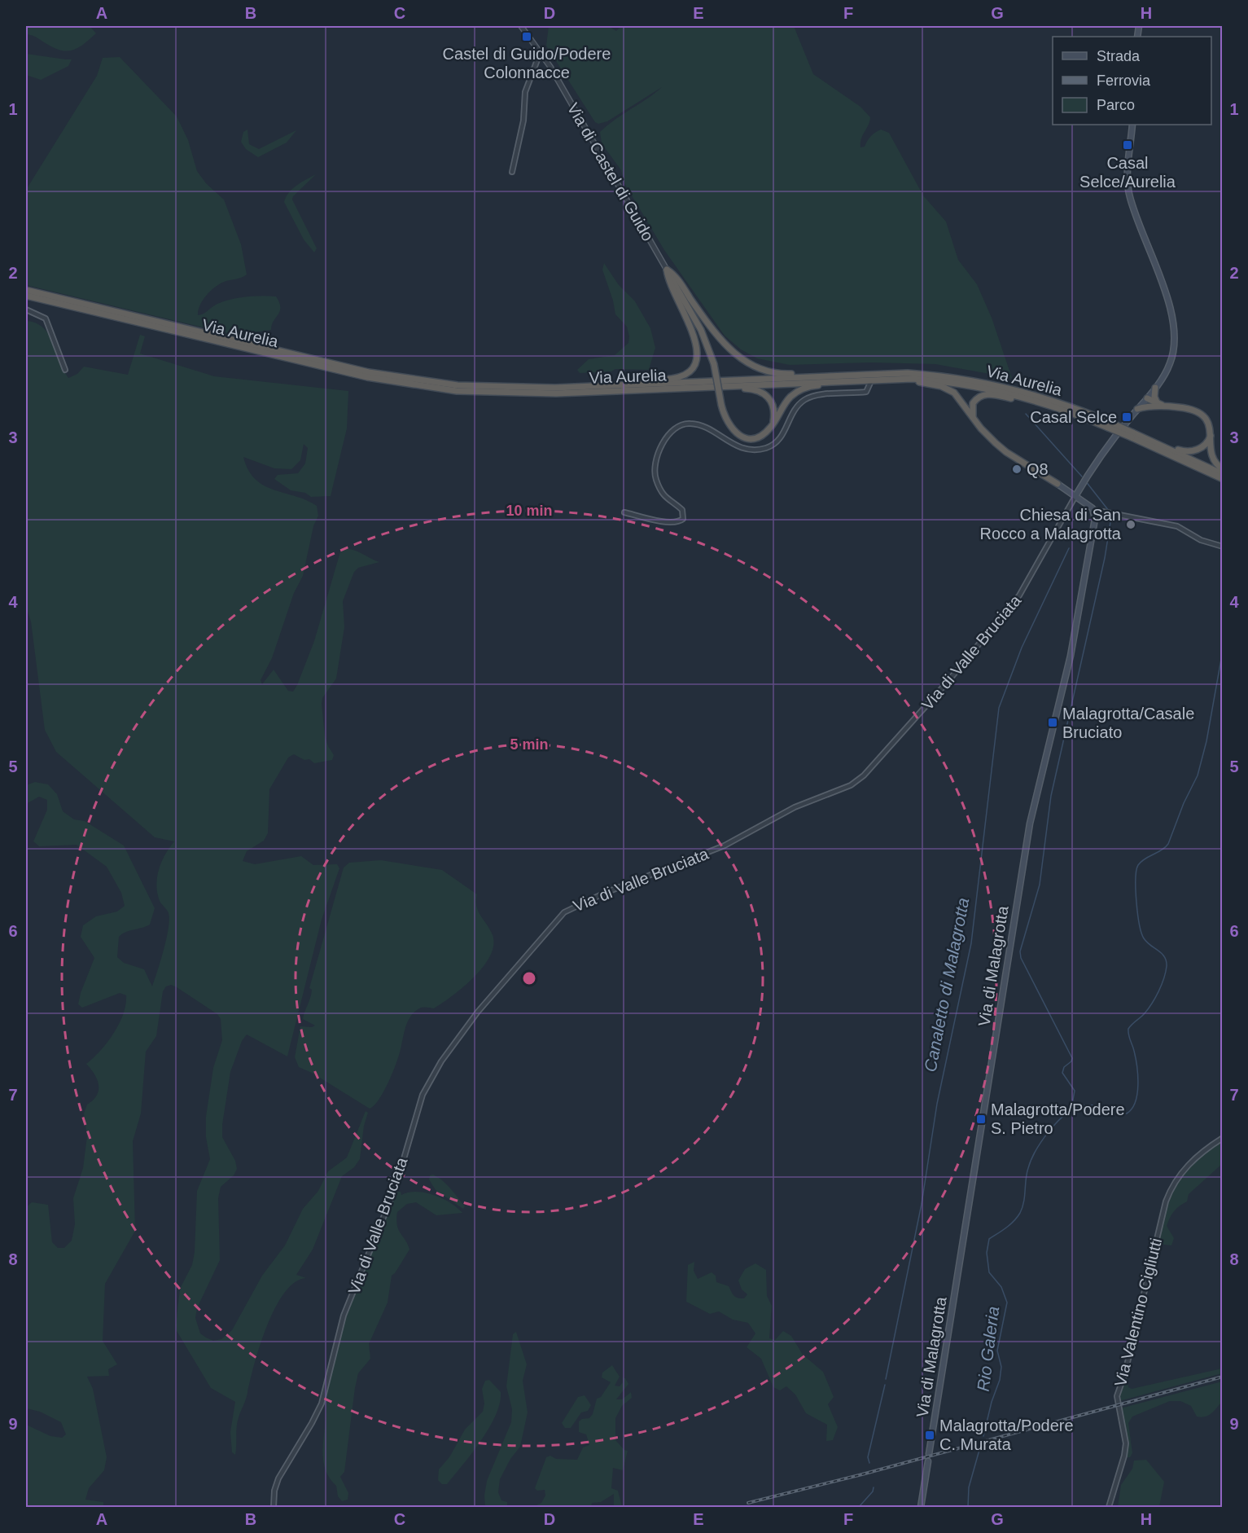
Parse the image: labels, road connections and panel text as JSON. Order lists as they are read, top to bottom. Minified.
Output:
{"streets":{"highway":["Via Aurelia"],"main road":["Via di Malagrotta"],"street":["Via di Castel di Guido","Via di Valle Bruciata","Via Valentino Cigliutti"]},"water":["Canaletto di Malagrotta","Rio Galeria"],"places":{"transit":["Castel di Guido/Podere Colonnacce","Casal Selce/Aurelia","Casal Selce","Malagrotta/Casale Bruciato","Malagrotta/Podere S. Pietro","Malagrotta/Podere C. Murata"],"other":["Q8","Chiesa di San Rocco a Malagrotta"]},"legend":["Strada","Ferrovia","Parco"],"grid":{"columns":["A","B","C","D","E","F","G","H"],"rows":["1","2","3","4","5","6","7","8","9"]},"rings":["10 min","5 min"]}
